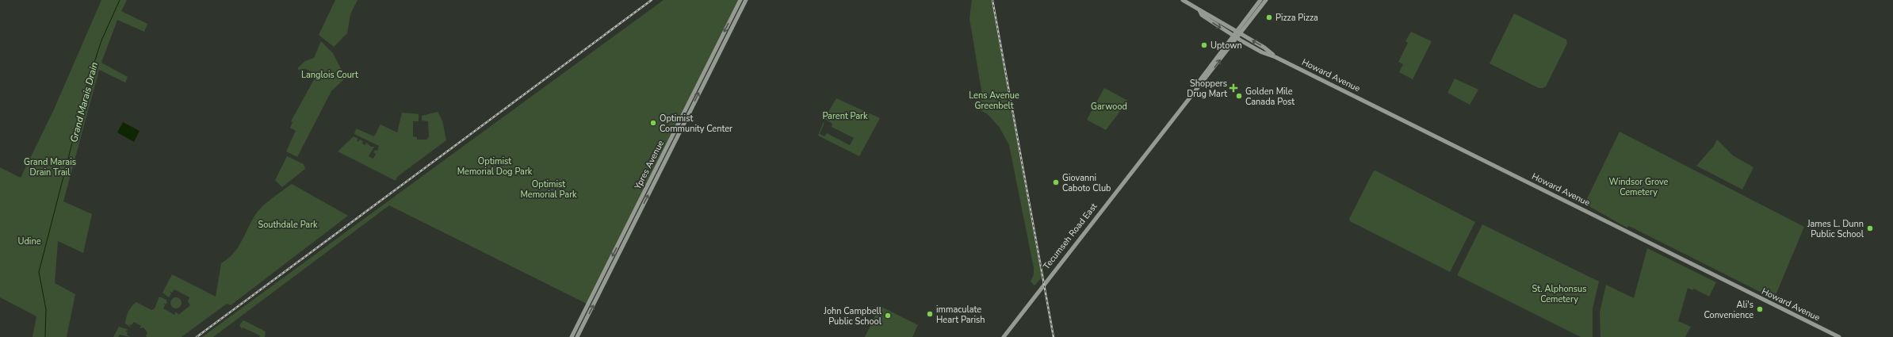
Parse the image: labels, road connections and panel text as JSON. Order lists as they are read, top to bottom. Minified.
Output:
{"streets":{"main road":["Howard Avenue","Ypres Avenue","Tecumseh Road East"]},"crossings":[["Howard Avenue","Tecumseh Road East"]],"water":["Grand Marais Drain"],"parks":["Langlois Court","Lens Avenue Greenbelt","Garwood","Parent Park","Optimist Memorial Dog Park","Grand Marais Drain Trail","Windsor Grove Cemetery","Optimist Memorial Park","Southdale Park","Udine","St. Alphonsus Cemetery"],"places":{"other":["Pizza Pizza","Uptown","Golden Mile Canada Post","Optimist Community Center","Giovanni Caboto Club","James L. Dunn Public School","Ali's Convenience","immaculate Heart Parish","John Campbell Public School"],"health":["Shoppers Drug Mart"]}}
